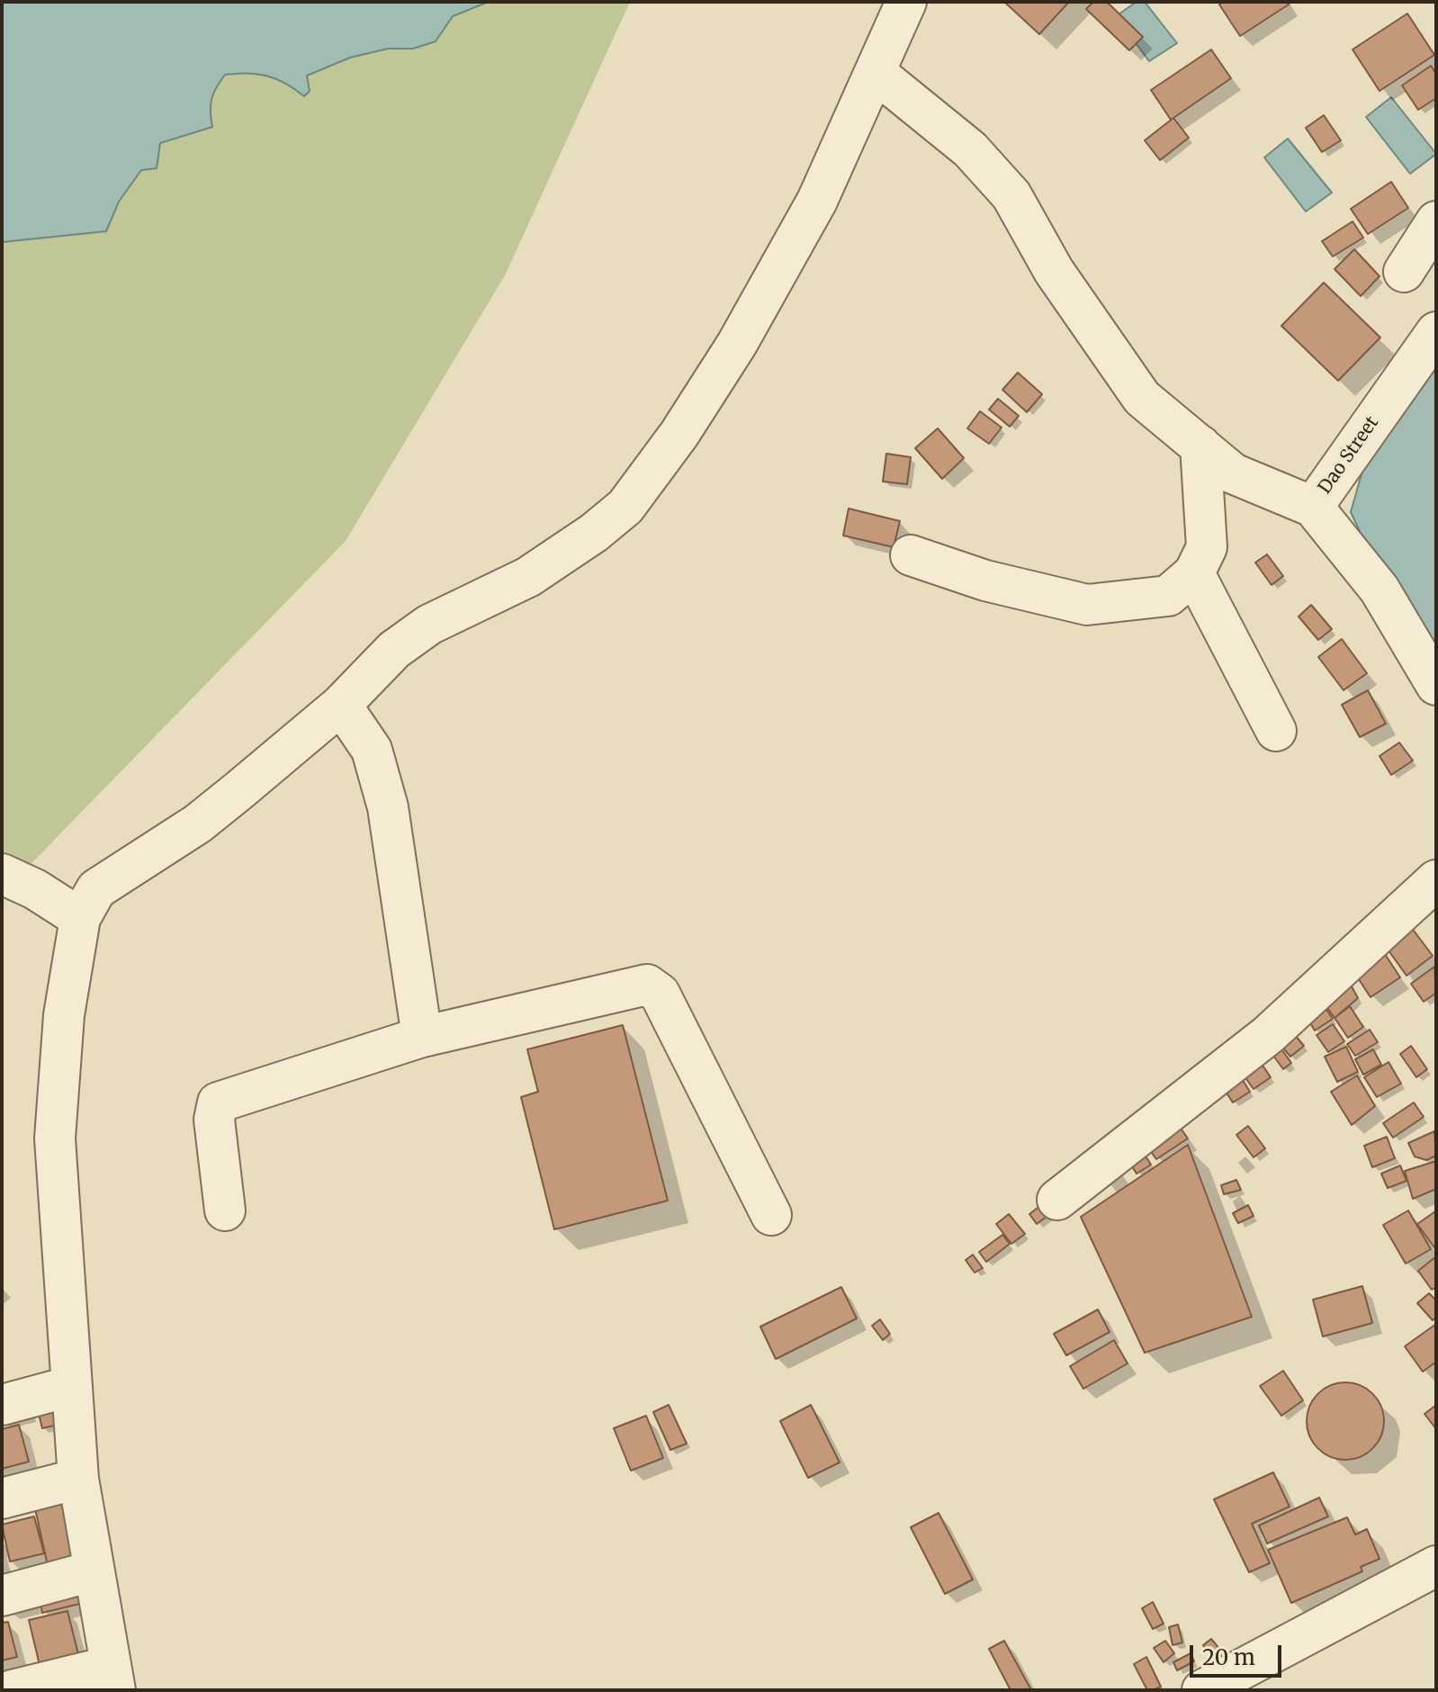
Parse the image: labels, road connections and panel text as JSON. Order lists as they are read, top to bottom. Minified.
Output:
{"streets":{"street":["Dao Street"]},"scale_bar":"20 m"}
